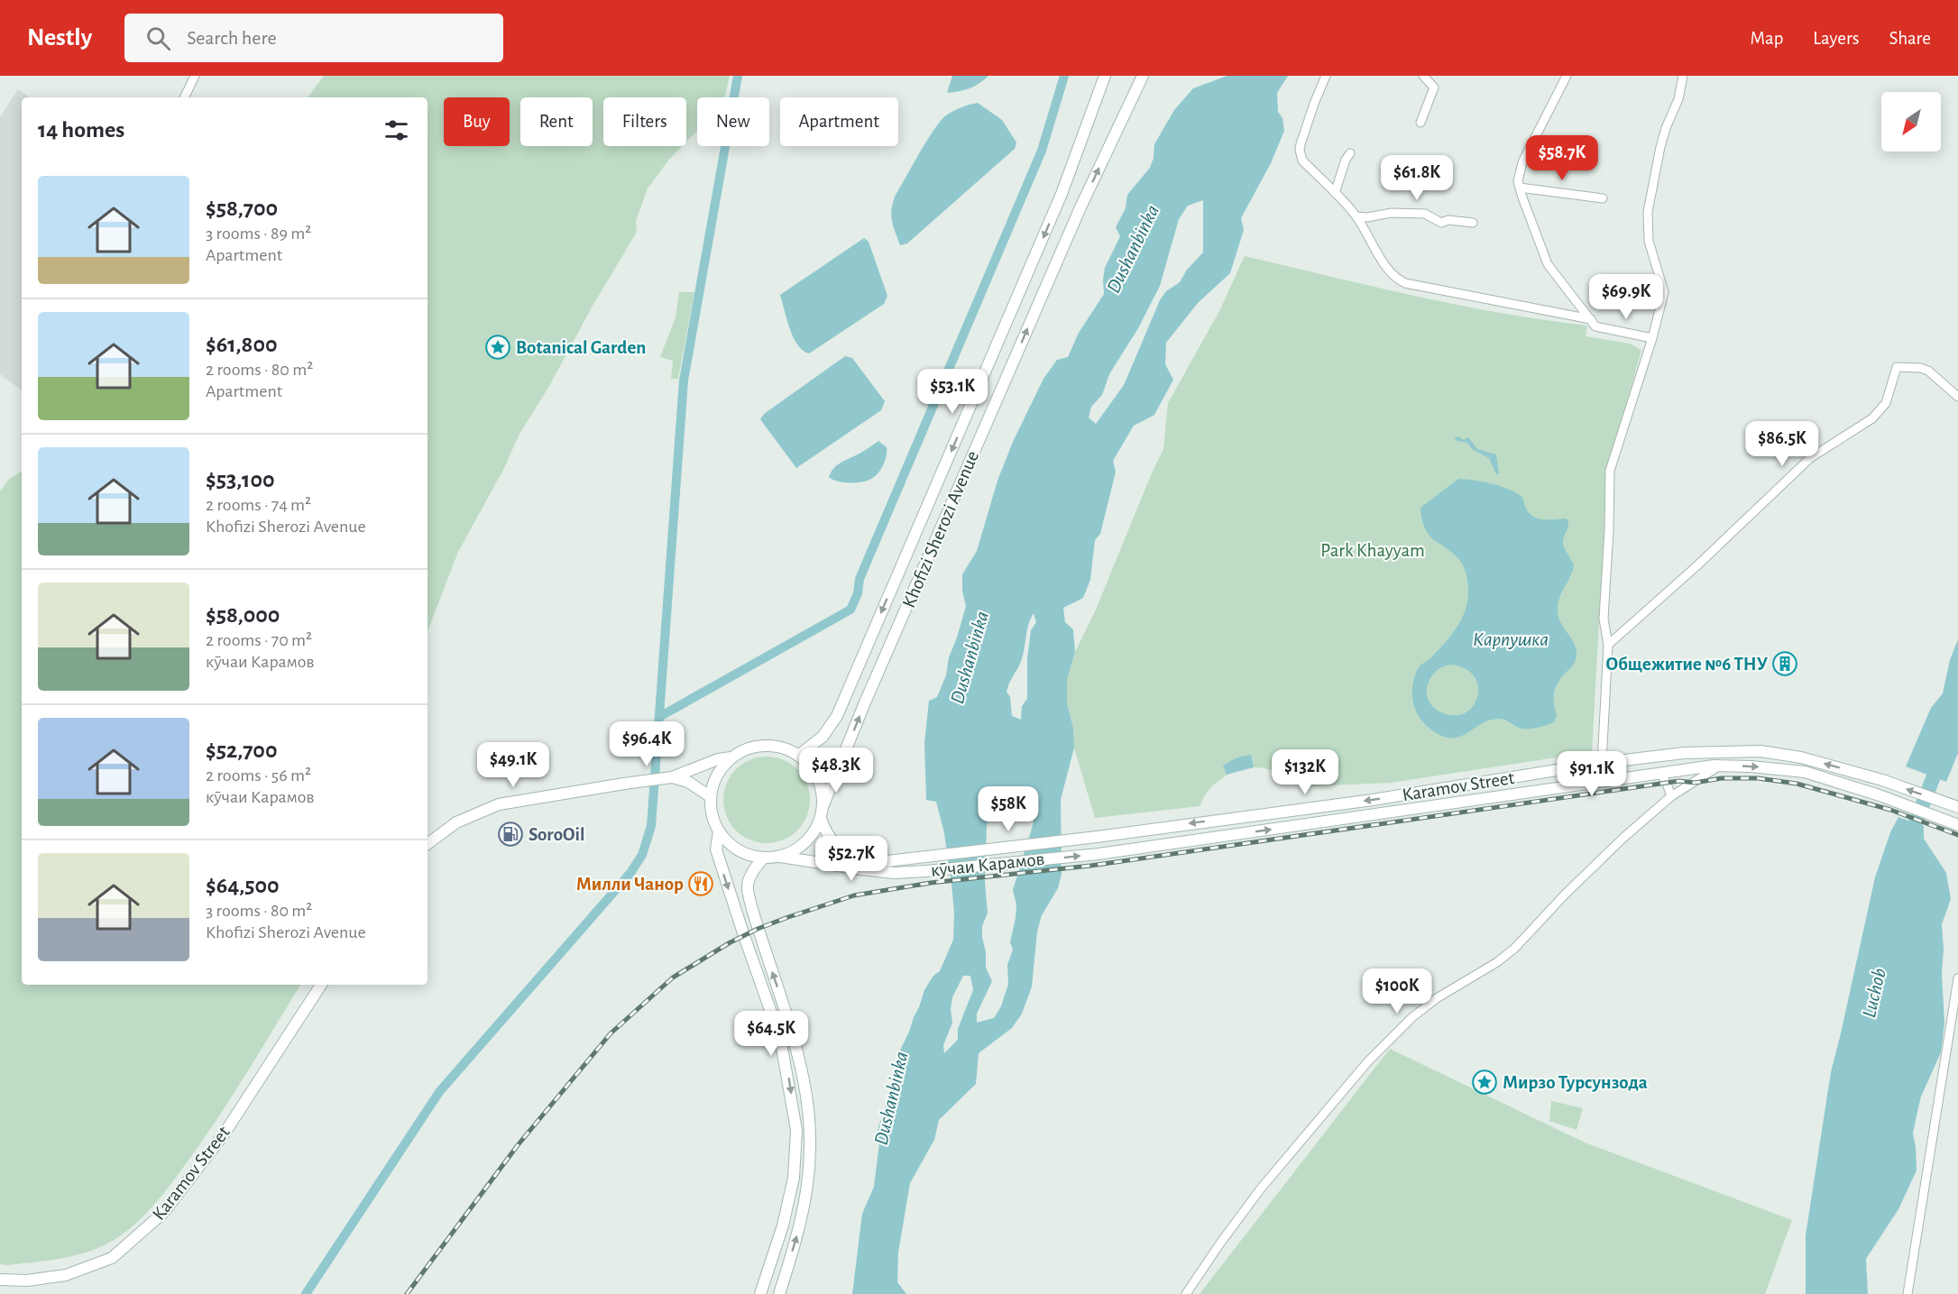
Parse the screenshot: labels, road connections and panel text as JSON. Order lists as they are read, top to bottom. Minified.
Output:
{"streets":{"main road":["Khofizi Sherozi Avenue","Karamov Street","кӯчаи Карамов"]},"crossings":[["Khofizi Sherozi Avenue","кӯчаи Карамов"],["Karamov Street","кӯчаи Карамов"]],"water":["Dushanbinka","Карпушка","Luchob"],"parks":["Park Khayyam"],"places":{"place":["Botanical Garden","Мирзо Турсунзода"],"building":["Общежитие №6 ТНУ"],"fuel station":["SoroOil"],"restaurant":["Милли Чанор"]},"north":"bottom left","page":{"header":"Nestly","search":"Search here","nav":["Map","Layers","Share"],"chip":["Buy","Rent","Filters","New","Apartment"],"heading":"14 homes","price":["$58.7K","$61.8K","$69.9K","$53.1K","$86.5K","$96.4K","$49.1K","$48.3K","$132K","$91.1K","$58K","$52.7K","$100K","$64.5K"],"list":[{"name":"$58,700","note":"3 rooms · 89 m² · Apartment"},{"name":"$61,800","note":"2 rooms · 80 m² · Apartment"},{"name":"$53,100","note":"2 rooms · 74 m² · Khofizi Sherozi Avenue"},{"name":"$58,000","note":"2 rooms · 70 m² · кӯчаи Карамов"},{"name":"$52,700","note":"2 rooms · 56 m² · кӯчаи Карамов"},{"name":"$64,500","note":"3 rooms · 80 m² · Khofizi Sherozi Avenue"}]}}
